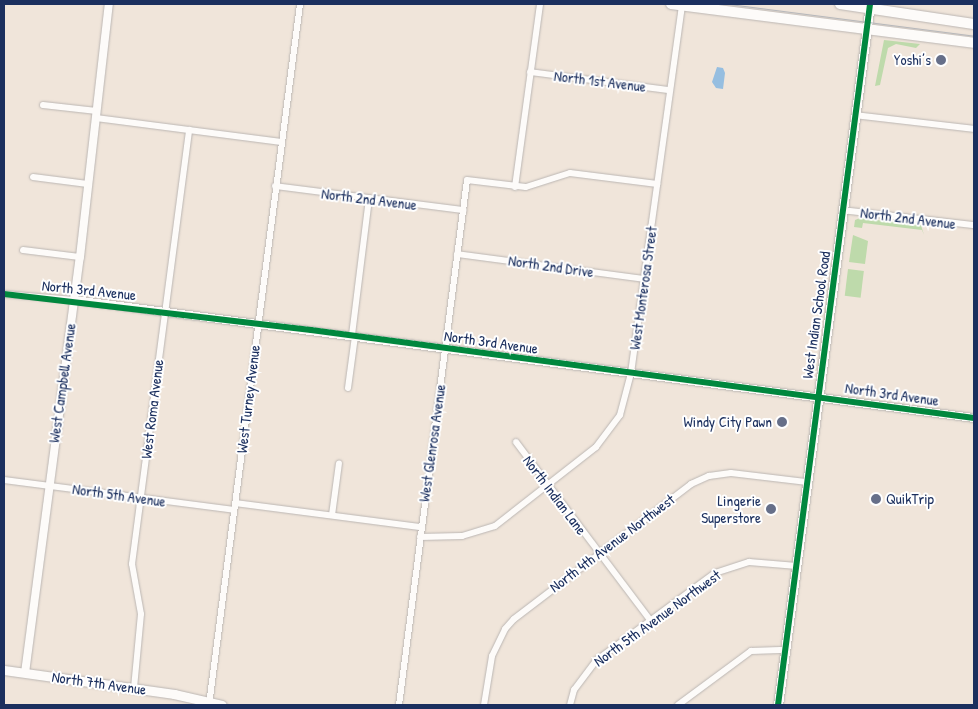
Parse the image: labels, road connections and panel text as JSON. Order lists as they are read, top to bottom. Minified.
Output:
{"streets":{"main road":["West Indian School Road","North 7th Avenue"],"street":["North 1st Avenue","North 2nd Avenue","North 2nd Drive","West Monterosa Street","North 3rd Avenue","West Campbell Avenue","West Turney Avenue","West Roma Avenue","West Glenrosa Avenue","North 5th Avenue","North Indian Lane","North 4th Avenue Northwest","North 5th Avenue Northwest"]},"crossings":[["North 1st Avenue","West Monterosa Street"],["North 2nd Avenue","West Indian School Road"],["North 2nd Avenue","West Turney Avenue"],["North 2nd Avenue","West Glenrosa Avenue"],["North 2nd Drive","West Monterosa Street"],["North 2nd Drive","West Glenrosa Avenue"],["West Monterosa Street","North 3rd Avenue"],["West Monterosa Street","West Glenrosa Avenue"],["West Monterosa Street","North Indian Lane"],["North 3rd Avenue","West Indian School Road"],["North 3rd Avenue","West Campbell Avenue"],["North 3rd Avenue","West Turney Avenue"],["North 3rd Avenue","West Roma Avenue"],["North 3rd Avenue","West Glenrosa Avenue"],["West Indian School Road","North 4th Avenue Northwest"],["West Indian School Road","North 5th Avenue Northwest"],["West Campbell Avenue","North 5th Avenue"],["West Campbell Avenue","North 7th Avenue"],["West Turney Avenue","North 5th Avenue"],["West Turney Avenue","North 7th Avenue"],["West Roma Avenue","North 5th Avenue"],["West Roma Avenue","North 7th Avenue"],["North Indian Lane","North 4th Avenue Northwest"],["North Indian Lane","North 5th Avenue Northwest"]],"places":["Yoshi’s","Windy City Pawn","QuikTrip","Lingerie Superstore"]}
